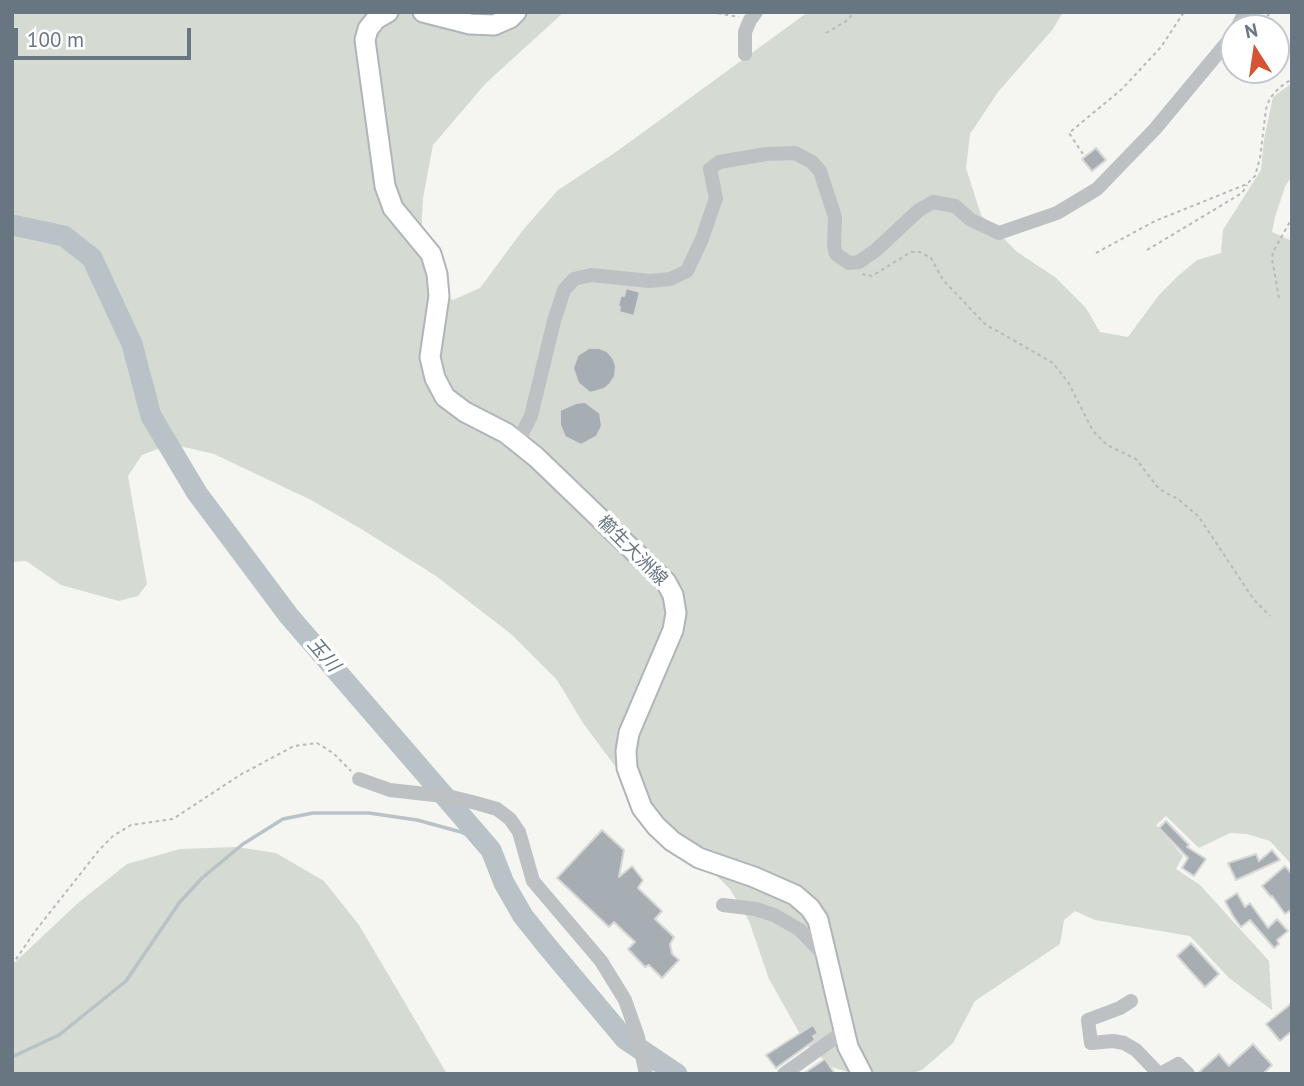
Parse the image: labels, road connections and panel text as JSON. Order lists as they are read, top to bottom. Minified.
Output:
{"streets":{"main road":["櫛生大洲線"]},"water":["玉川"],"scale_bar":"100 m","north":"top"}
